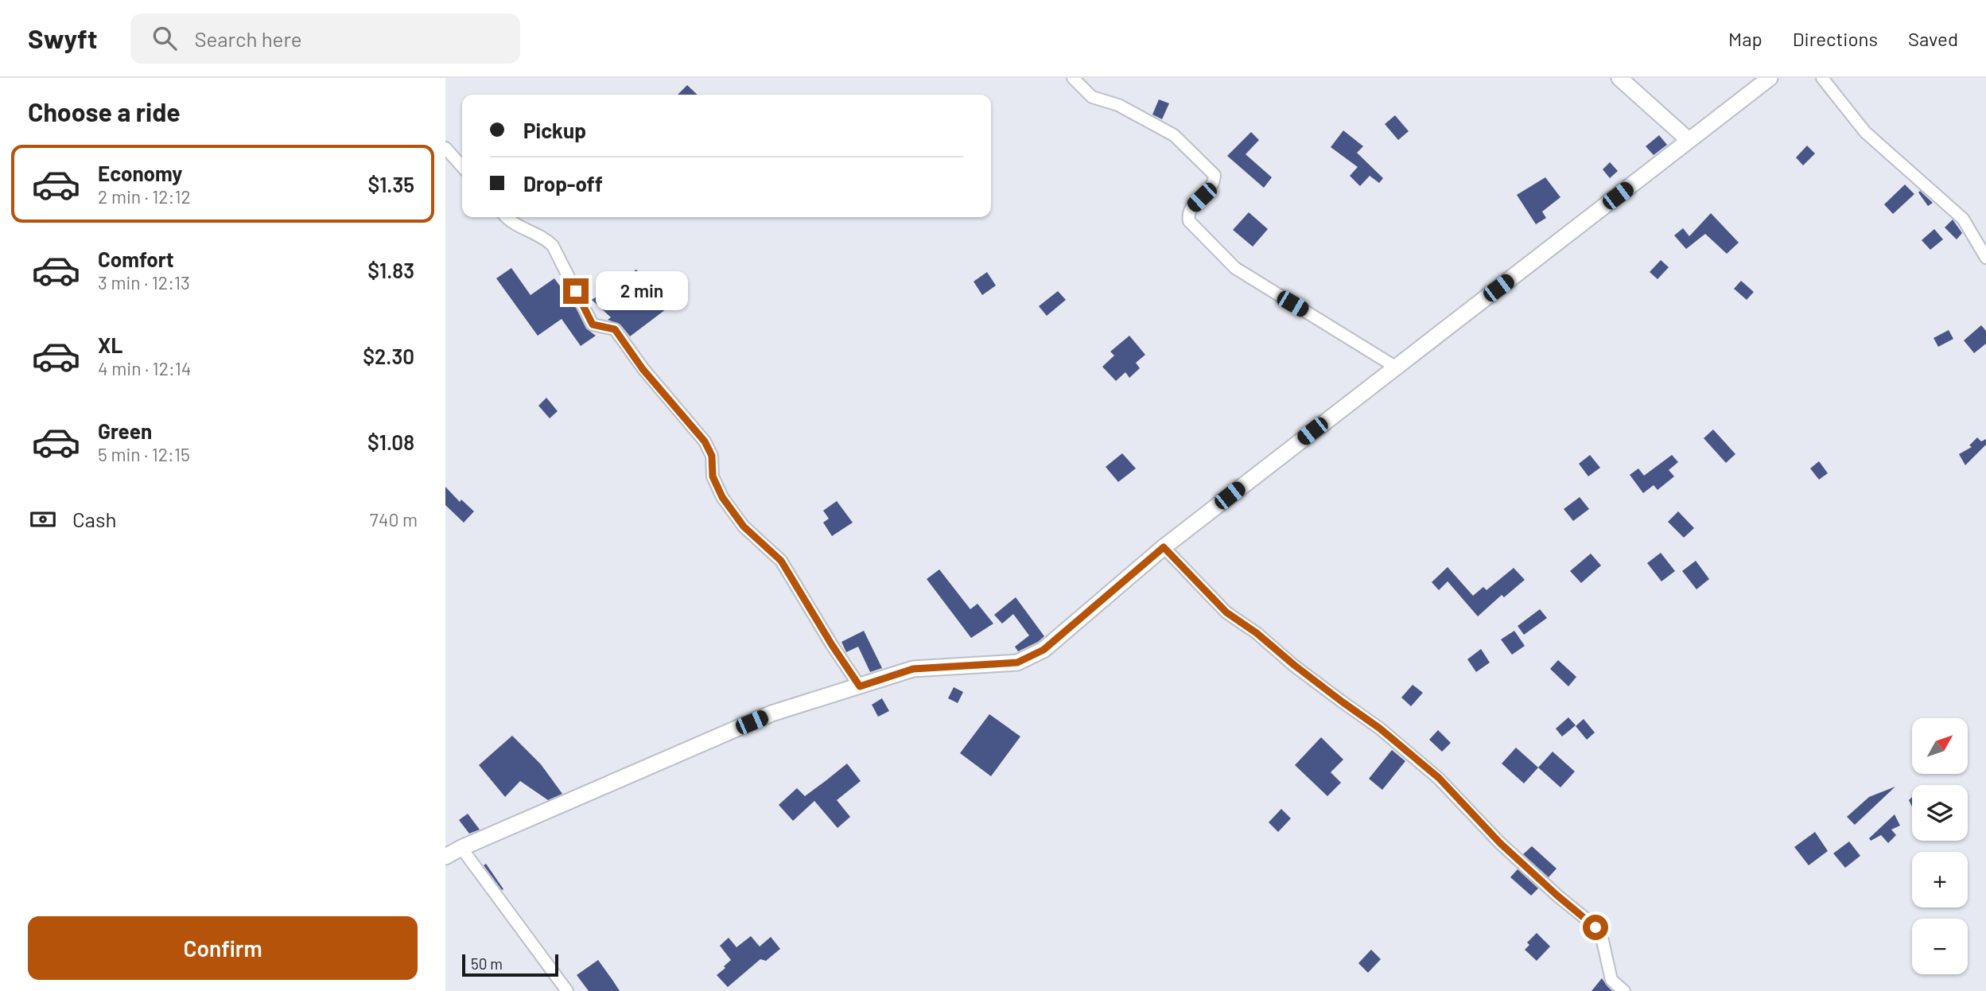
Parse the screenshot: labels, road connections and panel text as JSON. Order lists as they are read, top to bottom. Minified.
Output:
{"scale_bar":"50 m","north":"top right","page":{"header":"Swyft","search":"Search here","nav":["Map","Directions","Saved"],"heading":"Choose a ride","banner":["Pickup","Drop-off"],"list":[{"name":"Economy","note":"2 min · 12:12","value":"$1.35"},{"name":"Comfort","note":"3 min · 12:13","value":"$1.83"},{"name":"XL","note":"4 min · 12:14","value":"$2.30"},{"name":"Green","note":"5 min · 12:15","value":"$1.08"}],"bubble":"2 min","pay":["Cash","740 m"],"map_buttons":["+","−"],"buttons":"Confirm","scale":"50 m"}}
